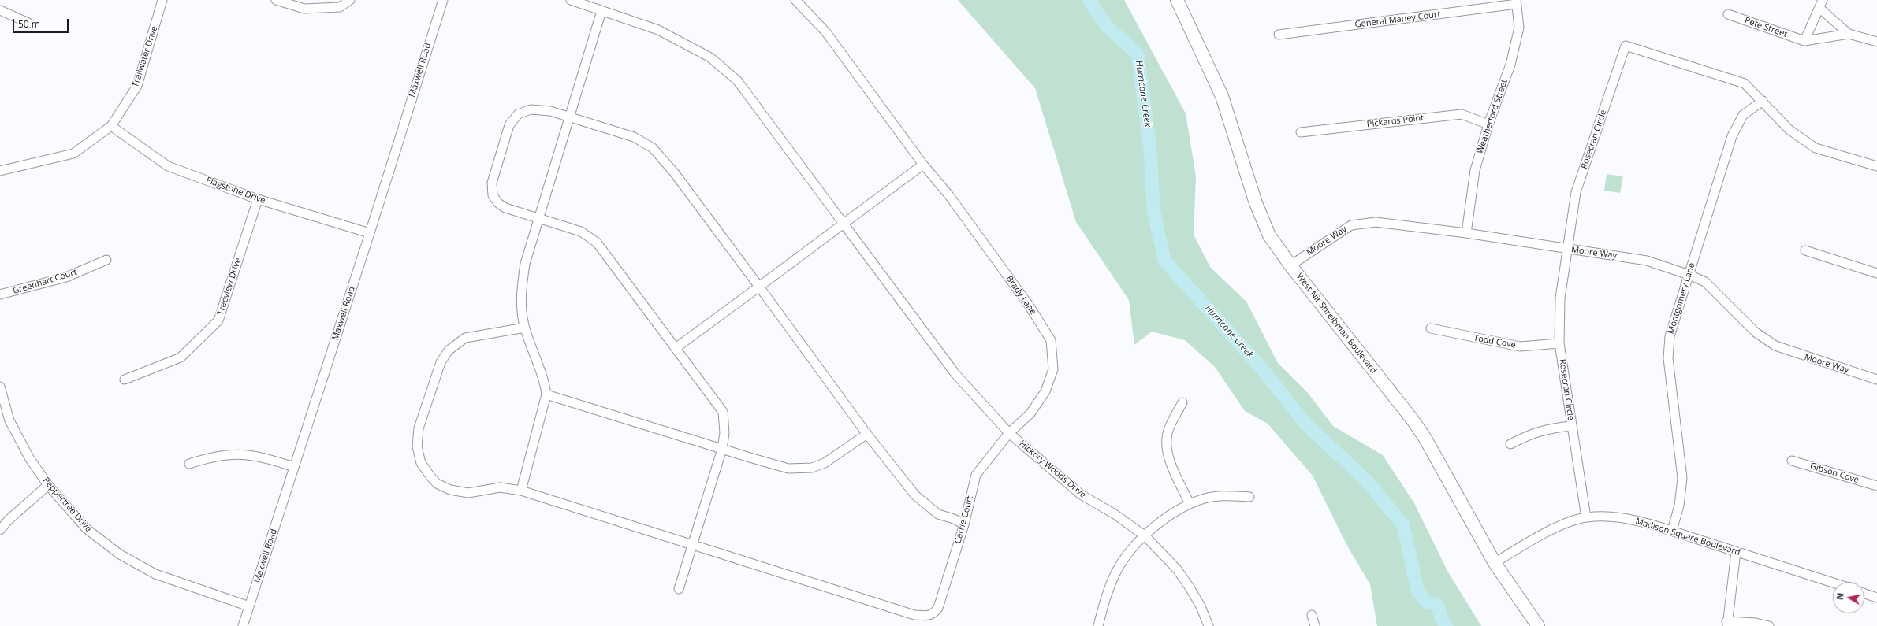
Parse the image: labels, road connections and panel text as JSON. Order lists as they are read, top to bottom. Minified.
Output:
{"streets":{"main road":["West Nir Shreibman Boulevard"],"street":["General Maney Court","Pete Street","Trailwater Drive","Maxwell Road","Weatherford Street","Pickards Point","Rosecran Circle","Flagstone Drive","Moore Way","Greenhart Court","Treeview Drive","Brady Lane","Montgomery Lane","Todd Cove","Hickory Woods Drive","Gibson Cove","Peppertree Drive","Carrie Court","Madison Square Boulevard"]},"crossings":[["General Maney Court","Weatherford Street"],["Trailwater Drive","Flagstone Drive"],["Maxwell Road","Flagstone Drive"],["Maxwell Road","Peppertree Drive"],["Weatherford Street","Pickards Point"],["Weatherford Street","Moore Way"],["Rosecran Circle","Moore Way"],["Rosecran Circle","Montgomery Lane"],["Rosecran Circle","Todd Cove"],["Rosecran Circle","Madison Square Boulevard"],["Flagstone Drive","Treeview Drive"],["Moore Way","Montgomery Lane"],["Moore Way","West Nir Shreibman Boulevard"],["Brady Lane","Hickory Woods Drive"],["Brady Lane","Carrie Court"],["Montgomery Lane","Madison Square Boulevard"],["West Nir Shreibman Boulevard","Madison Square Boulevard"],["Hickory Woods Drive","Carrie Court"]],"water":["Hurricane Creek"],"scale_bar":"50 m","north":"left"}
